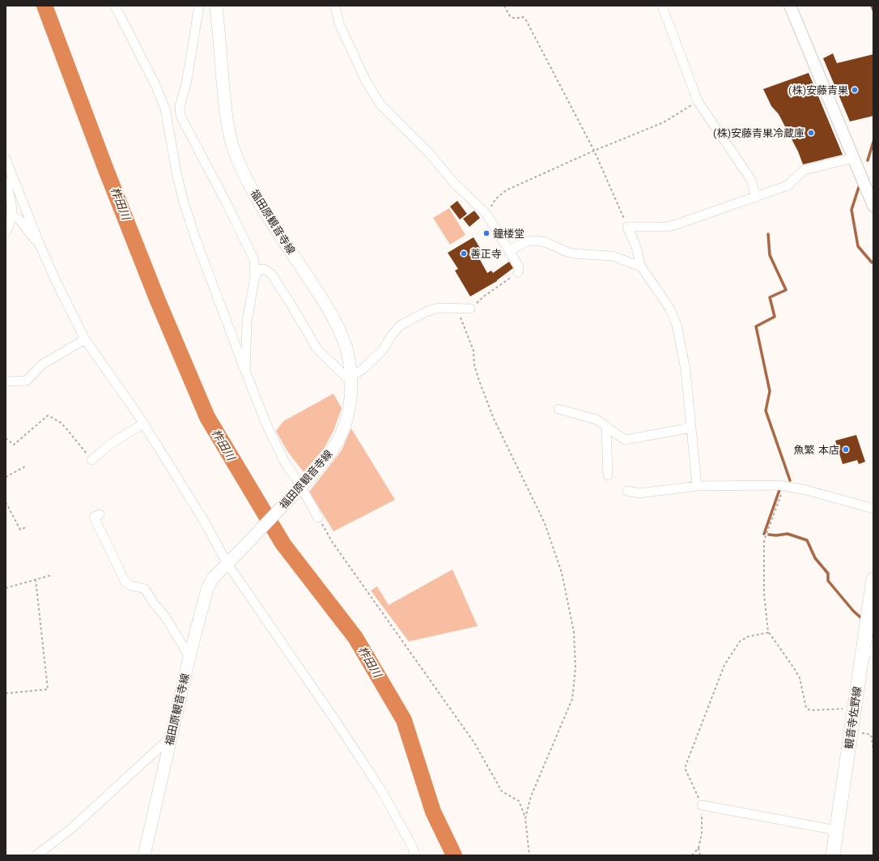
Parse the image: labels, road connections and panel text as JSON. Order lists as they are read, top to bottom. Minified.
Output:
{"streets":{"main road":["福田原観音寺線","観音寺佐野線"]},"water":["柞田川"],"places":["(株)安藤青果","(株)安藤青果冷蔵庫","鐘楼堂","善正寺","魚繁 本店"]}
